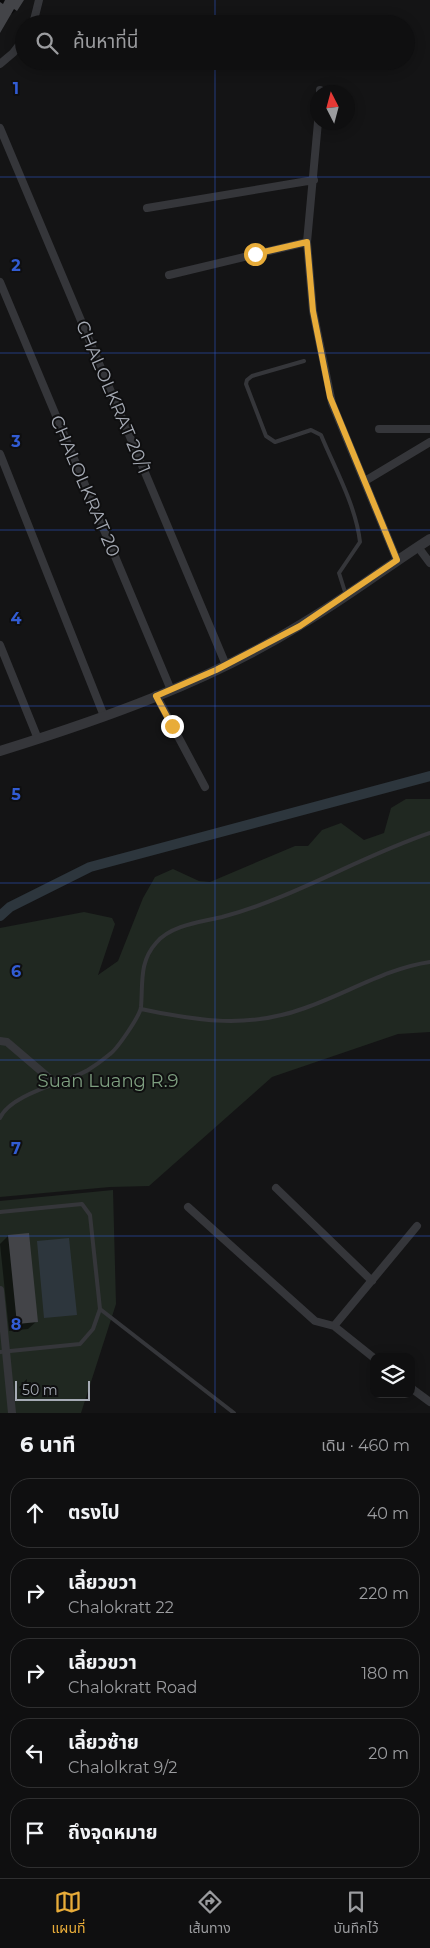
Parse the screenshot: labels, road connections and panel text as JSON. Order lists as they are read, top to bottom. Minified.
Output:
{"streets":{"street":["CHALOLKRAT 20/1","CHALOLKRAT 20"]},"parks":["Suan Luang R.9"],"scale_bar":"50 m","north":"top","page":{"search":"ค้นหาที่นี่","scale":"50 m","heading":["6 นาที","เดิน · 460 m"],"list":[["ตรงไป","40 m"],["เลี้ยวขวา","Chalokratt 22","220 m"],["เลี้ยวขวา","Chalokratt Road","180 m"],["เลี้ยวซ้าย","Chalolkrat 9/2","20 m"],"ถึงจุดหมาย"],"nav":["แผนที่","เส้นทาง","บันทึกไว้"]},"grid":{"rows":["1","2","3","4","5","6","7","8"]}}
